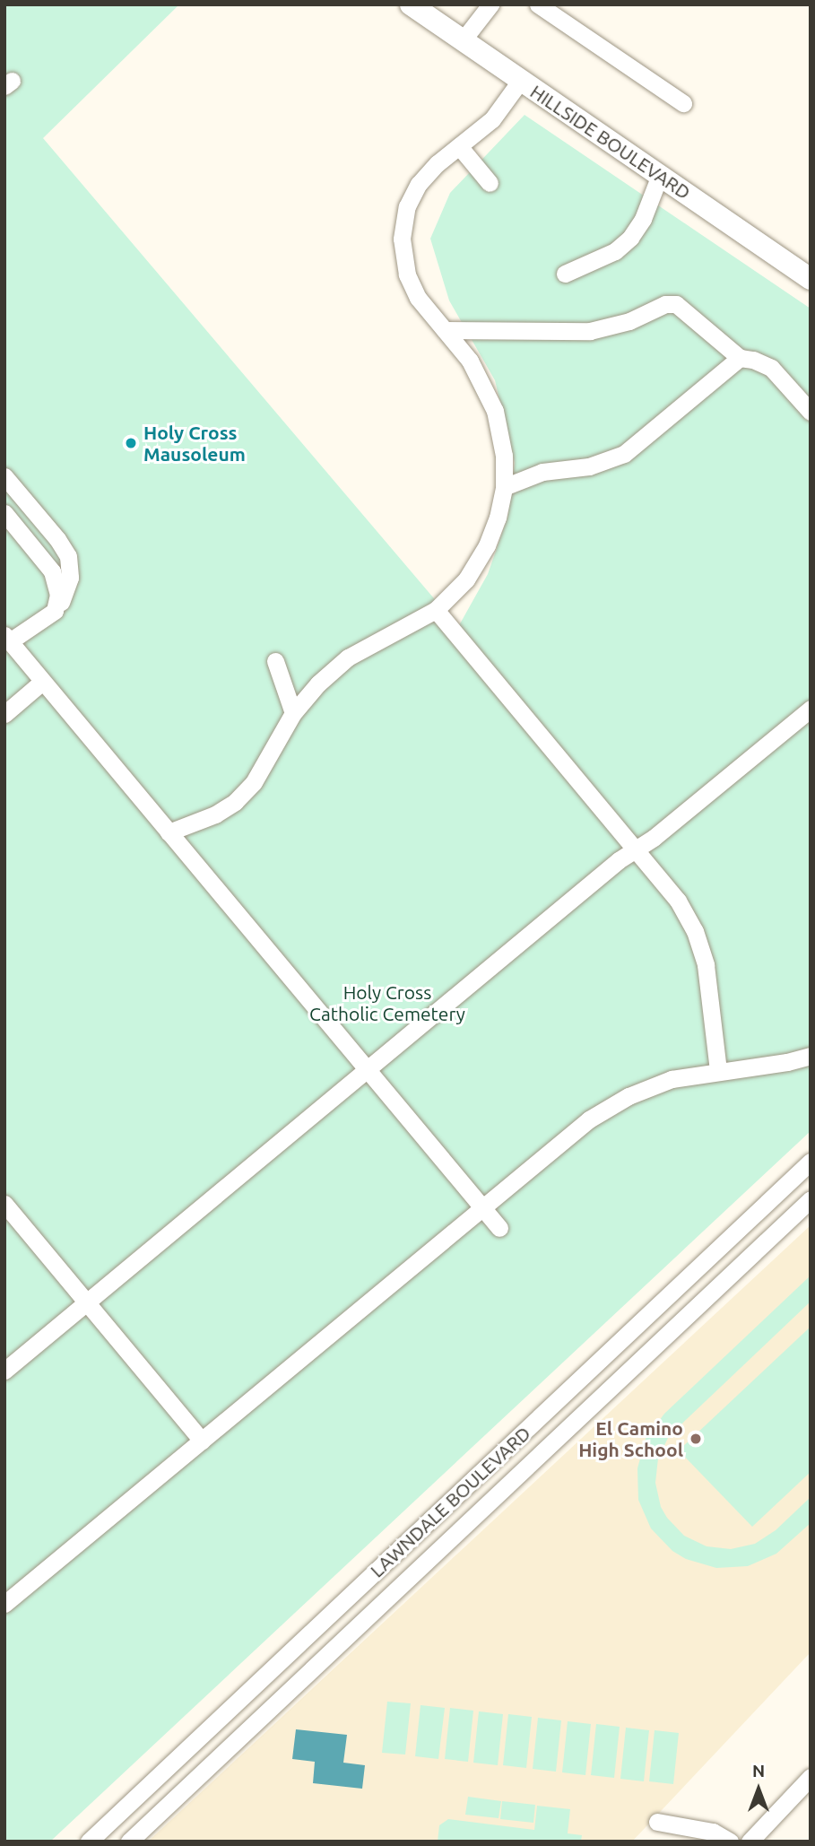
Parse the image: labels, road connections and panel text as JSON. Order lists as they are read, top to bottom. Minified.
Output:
{"streets":{"main road":["HILLSIDE BOULEVARD"],"street":["LAWNDALE BOULEVARD"]},"parks":["Holy Cross Catholic Cemetery"],"places":["Holy Cross Mausoleum","El Camino High School"],"north":"top"}
